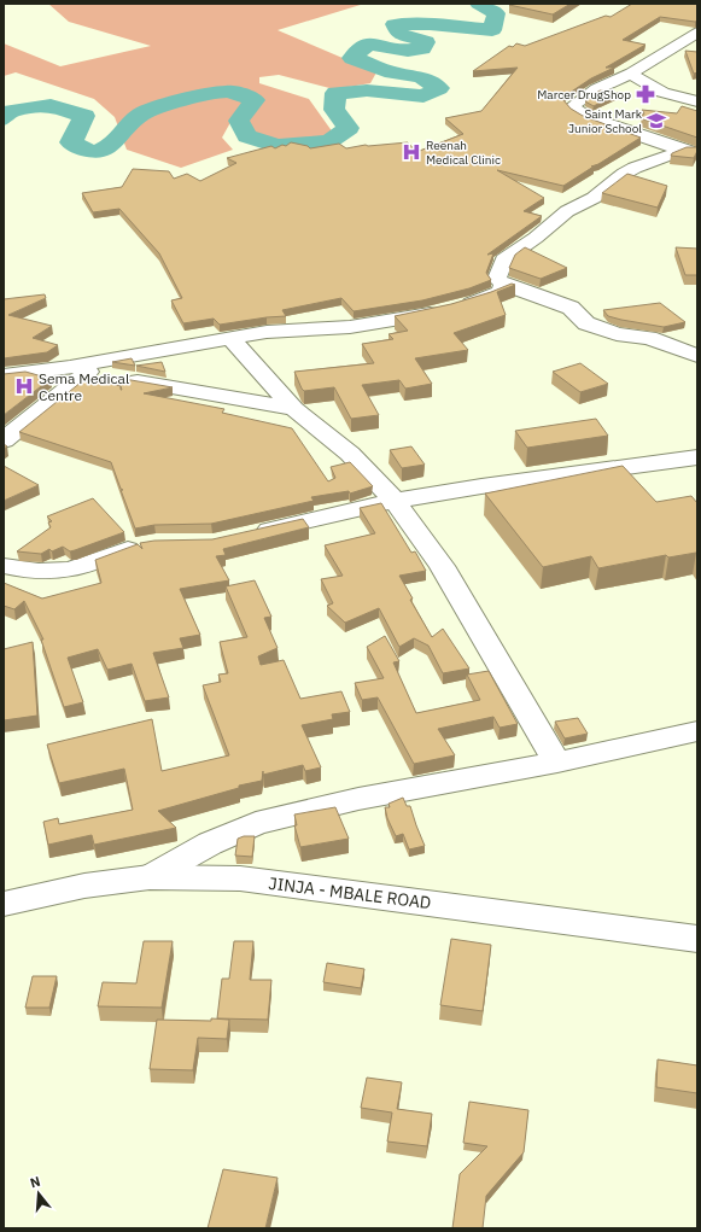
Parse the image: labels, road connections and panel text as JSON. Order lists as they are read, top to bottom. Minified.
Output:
{"streets":{"street":["JINJA - MBALE ROAD"]},"places":{"pharmacy":["Marcer DrugShop"],"school or university":["Saint Mark Junior School"],"hospital":["Reenah Medical Clinic","Sema Medical Centre"]},"north":"top"}
